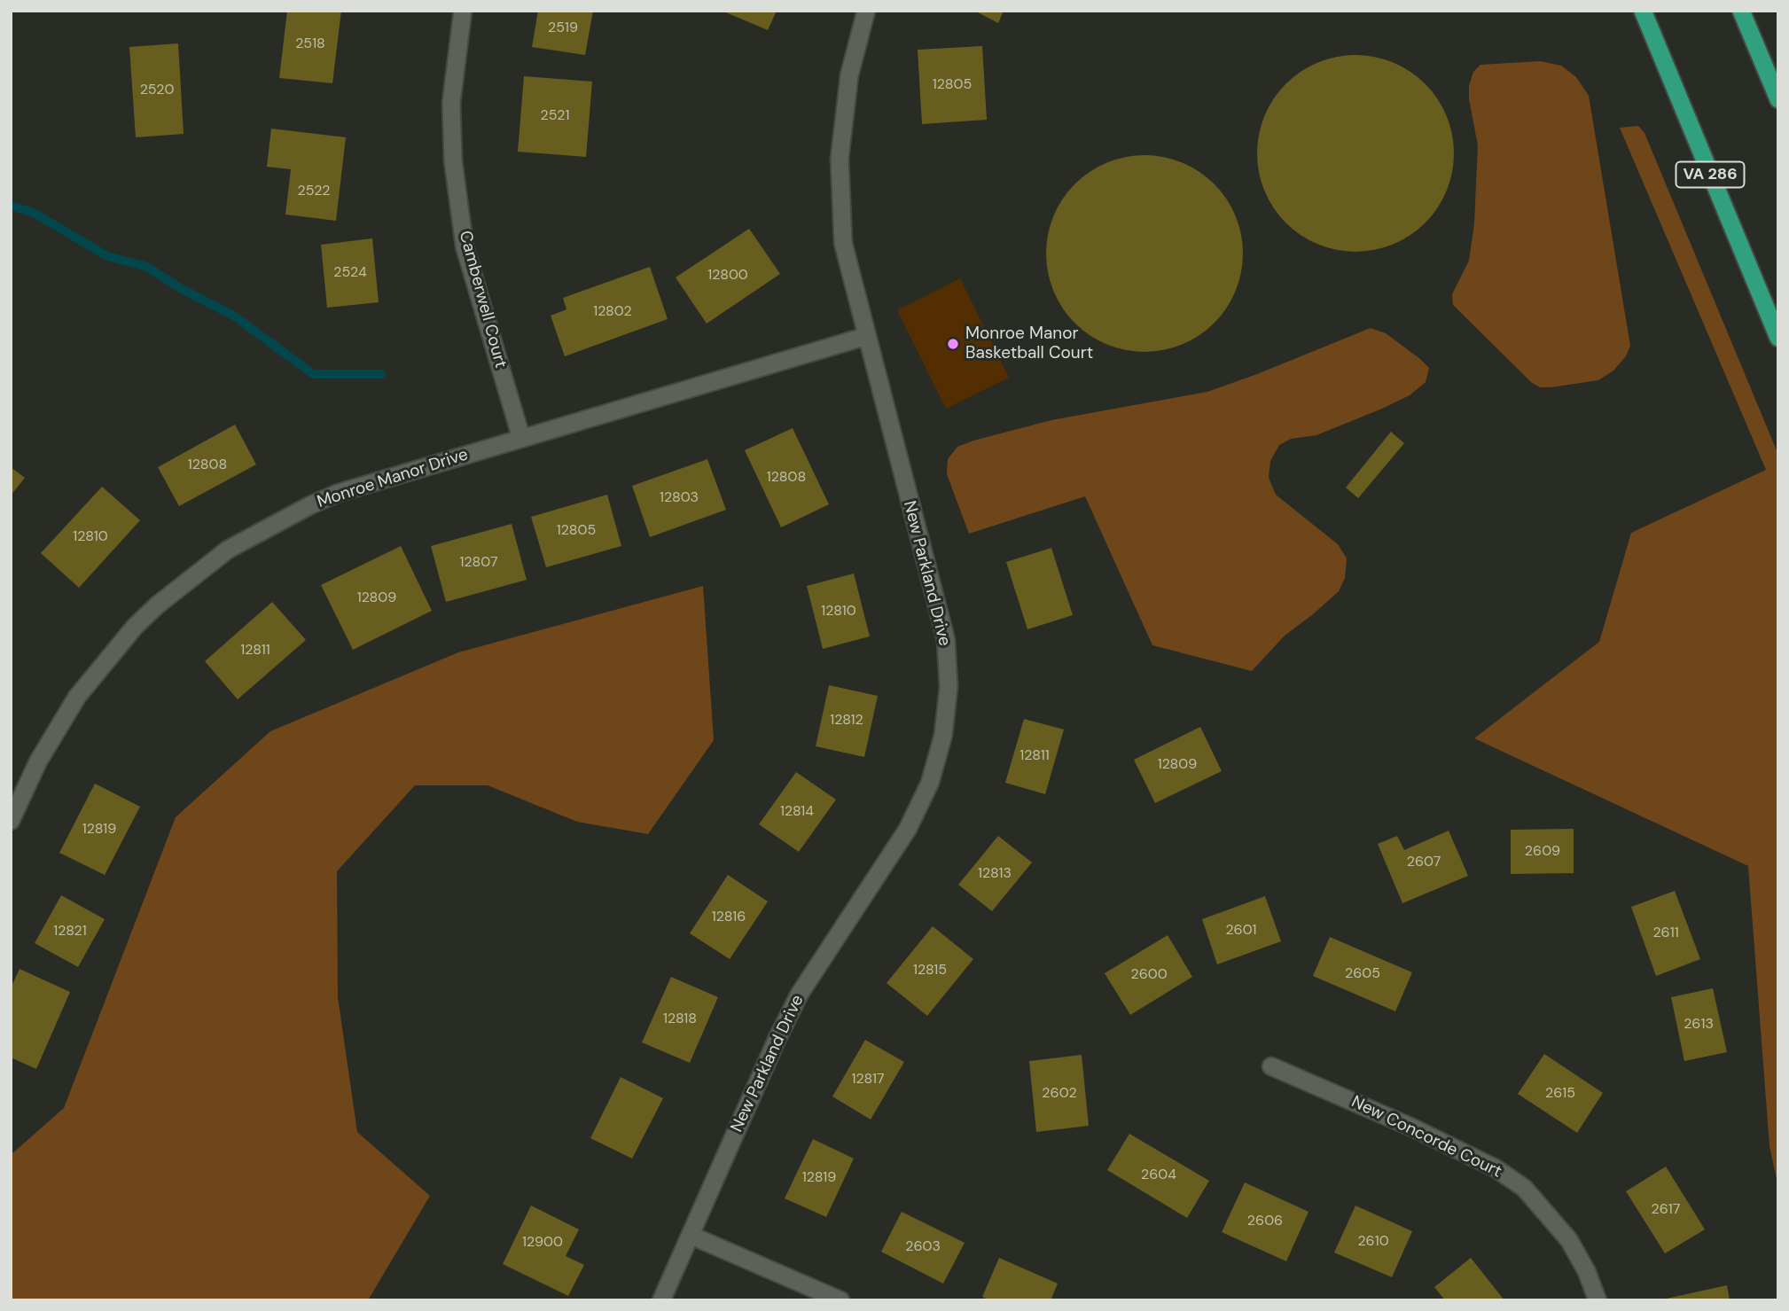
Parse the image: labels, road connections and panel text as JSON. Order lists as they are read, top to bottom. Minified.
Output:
{"streets":{"highway":["VA 286"],"street":["Camberwell Court","Monroe Manor Drive","New Parkland Drive","New Concorde Court"]},"crossings":[["Camberwell Court","Monroe Manor Drive"],["Monroe Manor Drive","New Parkland Drive"]],"places":["Monroe Manor Basketball Court"],"house_numbers":["2519","2518","12805","2520","2521","2522","2524","12800","12802","12808","12808","12803","12805","12810","12807","12809","12810","12811","12812","12811","12809","12814","12819","2609","2607","12813","12816","2601","12821","2611","12815","2605","2600","12818","2613","12817","2602","2615","2604","12819","2617","2606","2610","12900","2603"]}
